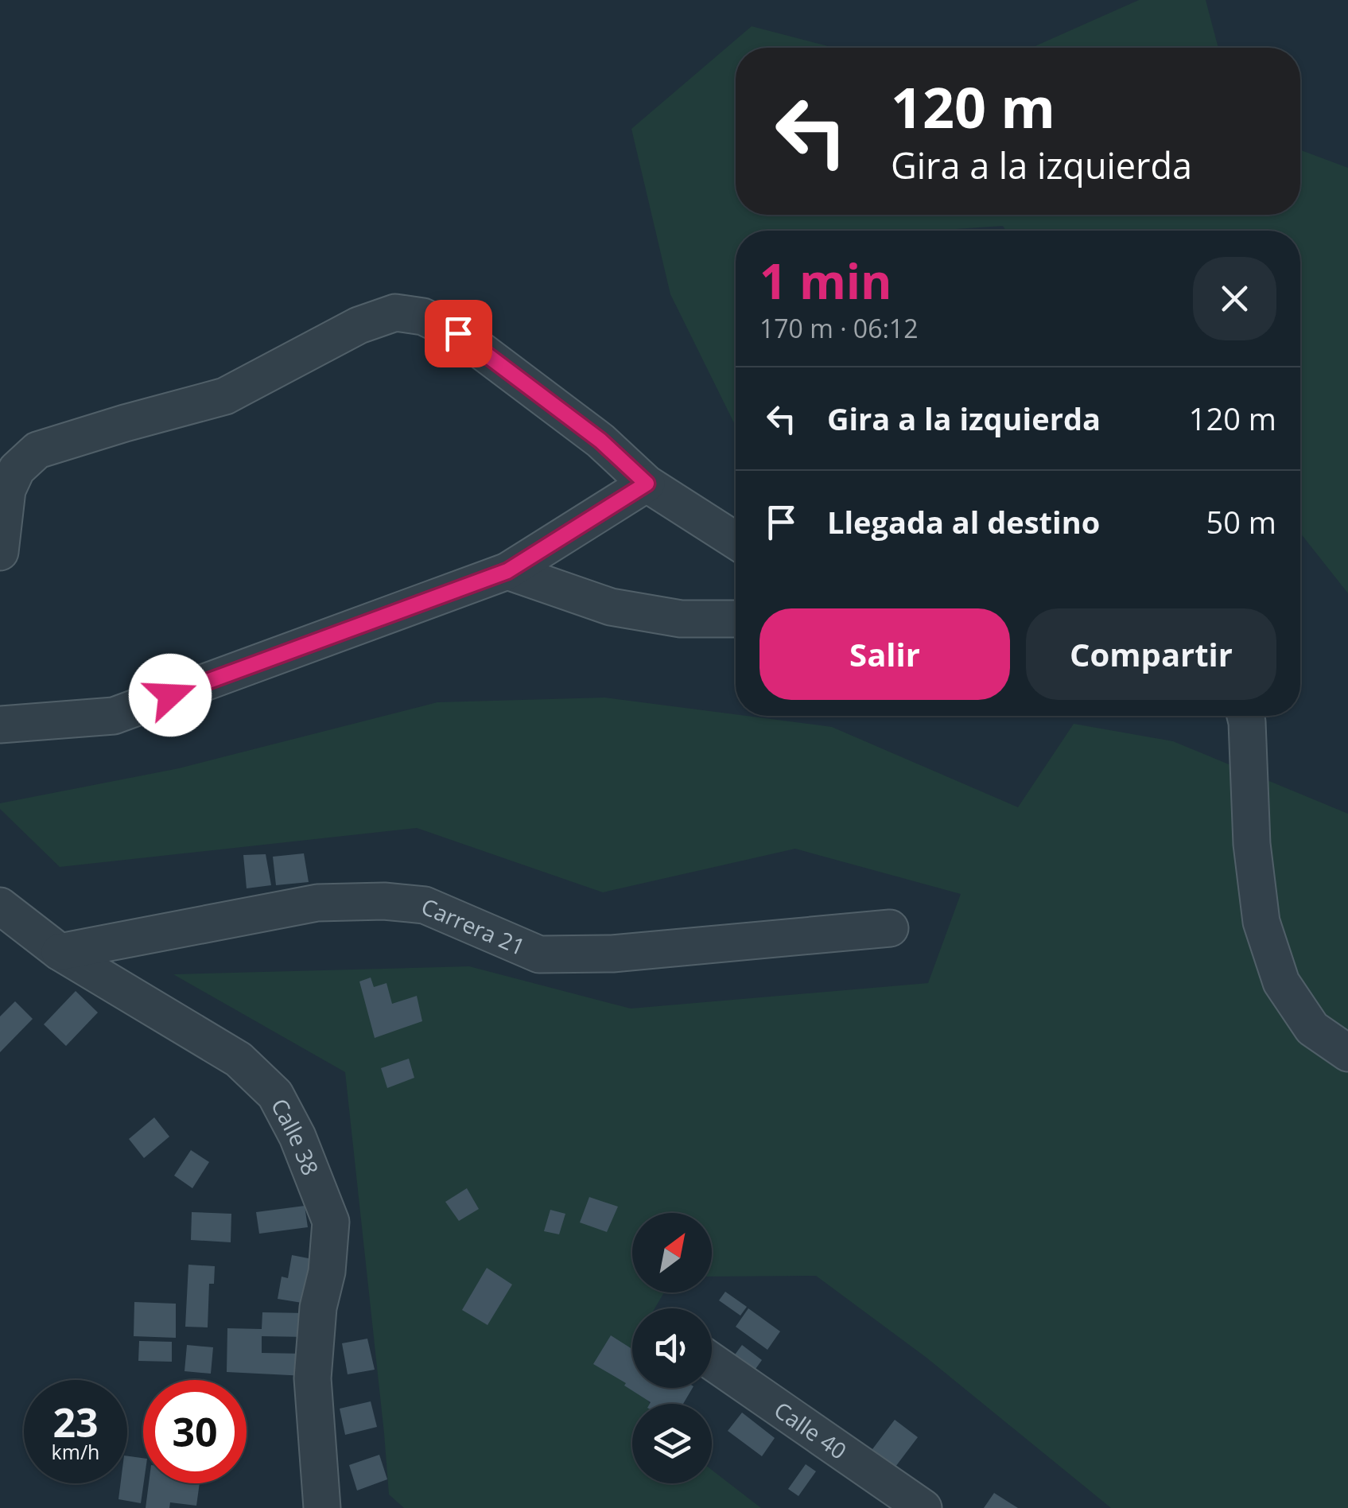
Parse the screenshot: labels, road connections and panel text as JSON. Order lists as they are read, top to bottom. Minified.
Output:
{"streets":{"street":["Carrera 21","Calle 38","Calle 40"]},"crossings":[["Carrera 21","Calle 38"]],"north":"top right","page":{"turn":["120 m","Gira a la izquierda"],"heading":["1 min","170 m · 06:12"],"list":[{"name":"Gira a la izquierda","value":"120 m"},{"name":"Llegada al destino","value":"50 m"}],"buttons":["Salir","Compartir"],"speed":"23 km/h","limit":"30"}}
